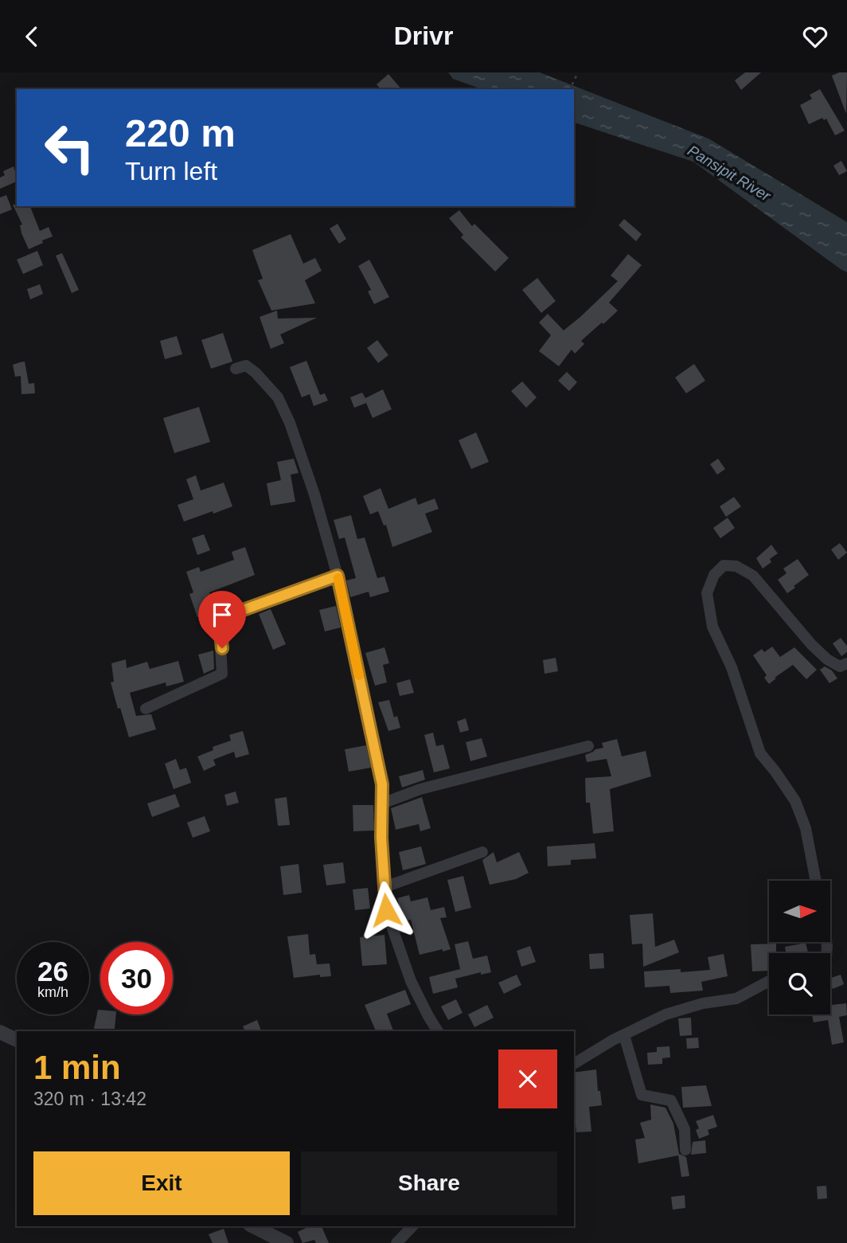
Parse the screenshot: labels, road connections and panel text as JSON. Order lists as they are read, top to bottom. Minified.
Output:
{"water":["Pansipit River"],"north":"right","page":{"header":"Drivr","turn":["220 m","Turn left"],"speed":"26 km/h","limit":"30","heading":["1 min","320 m · 13:42"],"buttons":["Exit","Share"]}}
